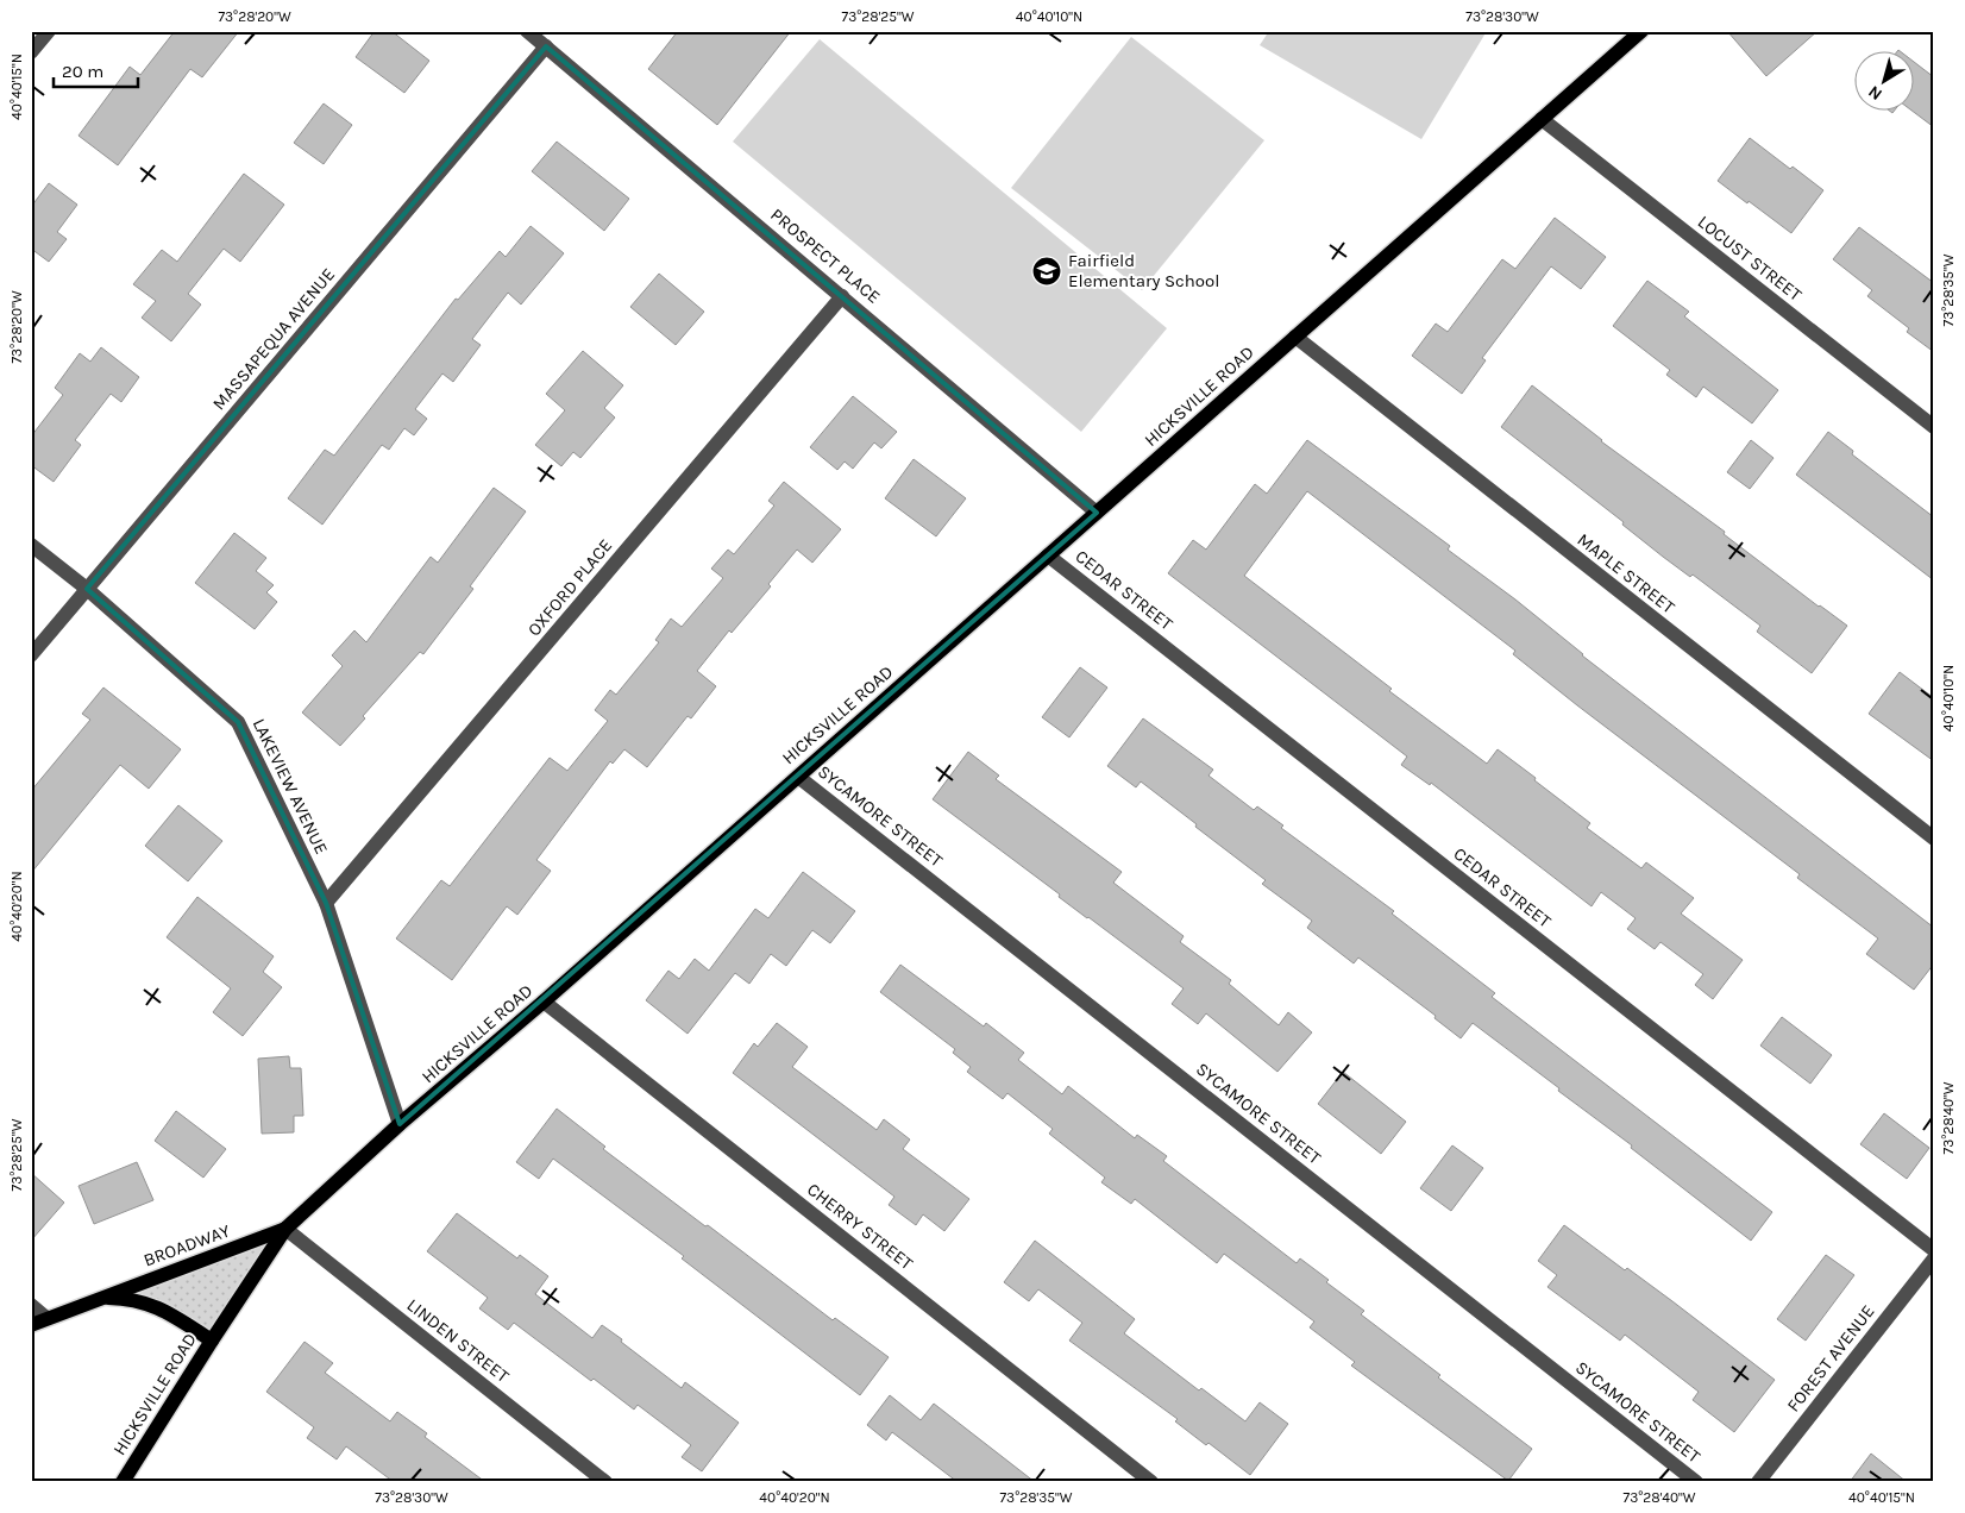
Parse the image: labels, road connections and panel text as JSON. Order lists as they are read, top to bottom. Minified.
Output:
{"streets":{"main road":["HICKSVILLE ROAD","BROADWAY"],"street":["PROSPECT PLACE","LOCUST STREET","MASSAPEQUA AVENUE","MAPLE STREET","OXFORD PLACE","CEDAR STREET","LAKEVIEW AVENUE","SYCAMORE STREET","CHERRY STREET","LINDEN STREET","FOREST AVENUE"]},"crossings":[["PROSPECT PLACE","MASSAPEQUA AVENUE"],["PROSPECT PLACE","HICKSVILLE ROAD"],["PROSPECT PLACE","OXFORD PLACE"],["LOCUST STREET","HICKSVILLE ROAD"],["MASSAPEQUA AVENUE","LAKEVIEW AVENUE"],["HICKSVILLE ROAD","MAPLE STREET"],["HICKSVILLE ROAD","CEDAR STREET"],["HICKSVILLE ROAD","LAKEVIEW AVENUE"],["HICKSVILLE ROAD","SYCAMORE STREET"],["HICKSVILLE ROAD","CHERRY STREET"],["HICKSVILLE ROAD","BROADWAY"],["HICKSVILLE ROAD","LINDEN STREET"],["OXFORD PLACE","LAKEVIEW AVENUE"],["BROADWAY","LINDEN STREET"]],"places":{"school or university":["Fairfield Elementary School"]},"scale_bar":"20 m","north":"bottom left","coordinates":["73°28'20\"W","73°28'25\"W","40°40'10\"N","73°28'30\"W","40°40'15\"N","73°28'35\"W","40°40'20\"N","73°28'40\"W"]}
